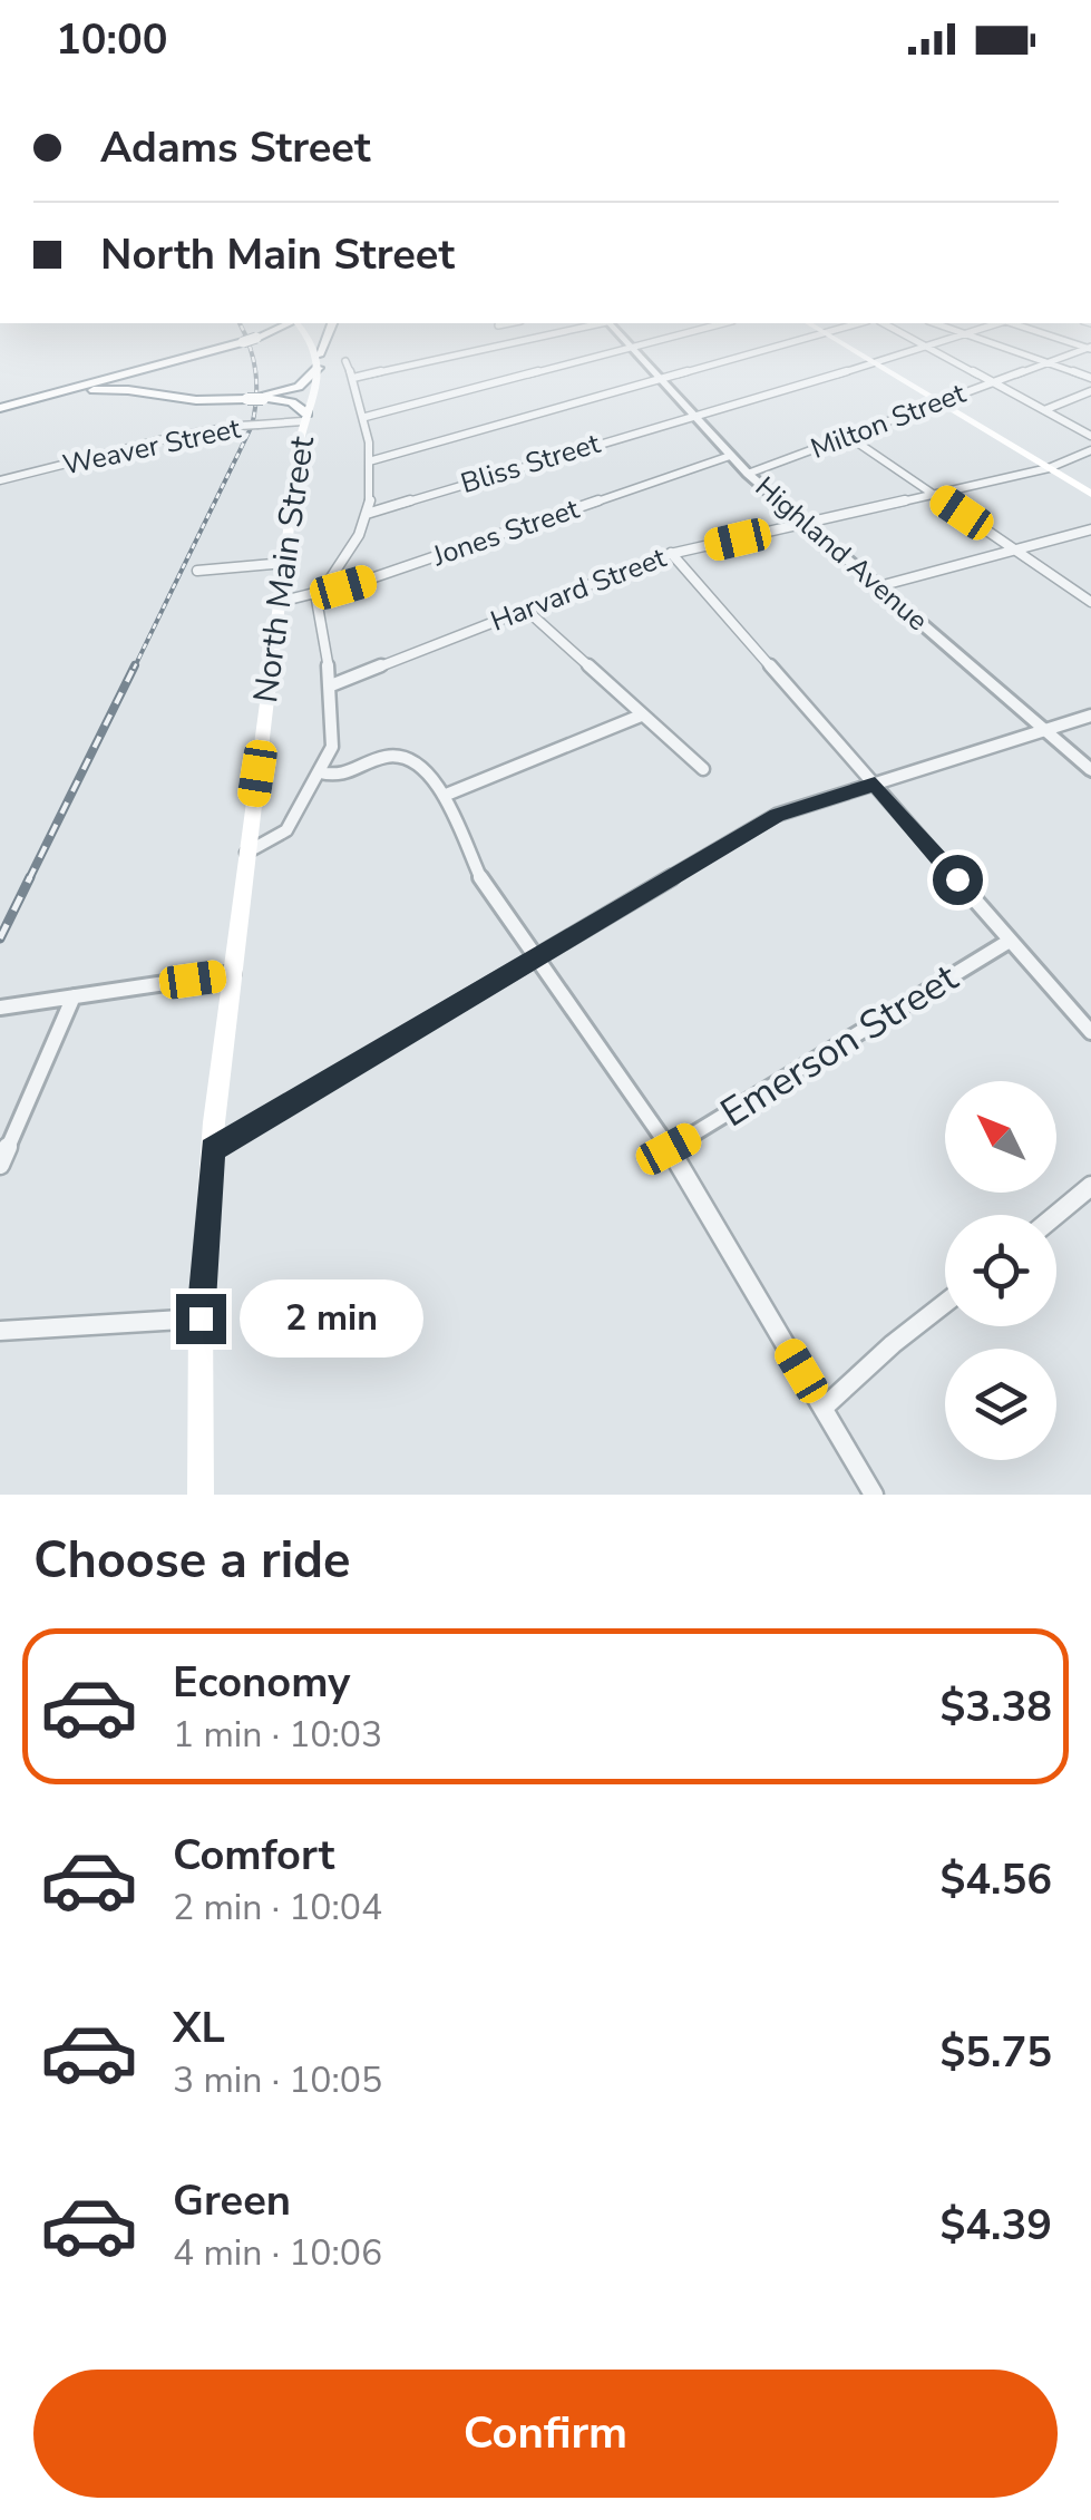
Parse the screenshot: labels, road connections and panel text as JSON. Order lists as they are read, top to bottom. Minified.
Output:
{"streets":{"main road":["North Main Street"],"street":["Milton Street","Weaver Street","Bliss Street","Jones Street","Highland Avenue","Harvard Street","Emerson Street"]},"crossings":[["Milton Street","Highland Avenue"],["Weaver Street","North Main Street"],["Bliss Street","Highland Avenue"],["Jones Street","Highland Avenue"],["Jones Street","North Main Street"],["Highland Avenue","Harvard Street"]],"north":"top left","page":{"status":"10:00","banner":["Adams Street","North Main Street"],"bubble":"2 min","heading":"Choose a ride","list":[{"name":"Economy","note":"1 min · 10:03","value":"$3.38"},{"name":"Comfort","note":"2 min · 10:04","value":"$4.56"},{"name":"XL","note":"3 min · 10:05","value":"$5.75"},{"name":"Green","note":"4 min · 10:06","value":"$4.39"}],"buttons":"Confirm"}}
